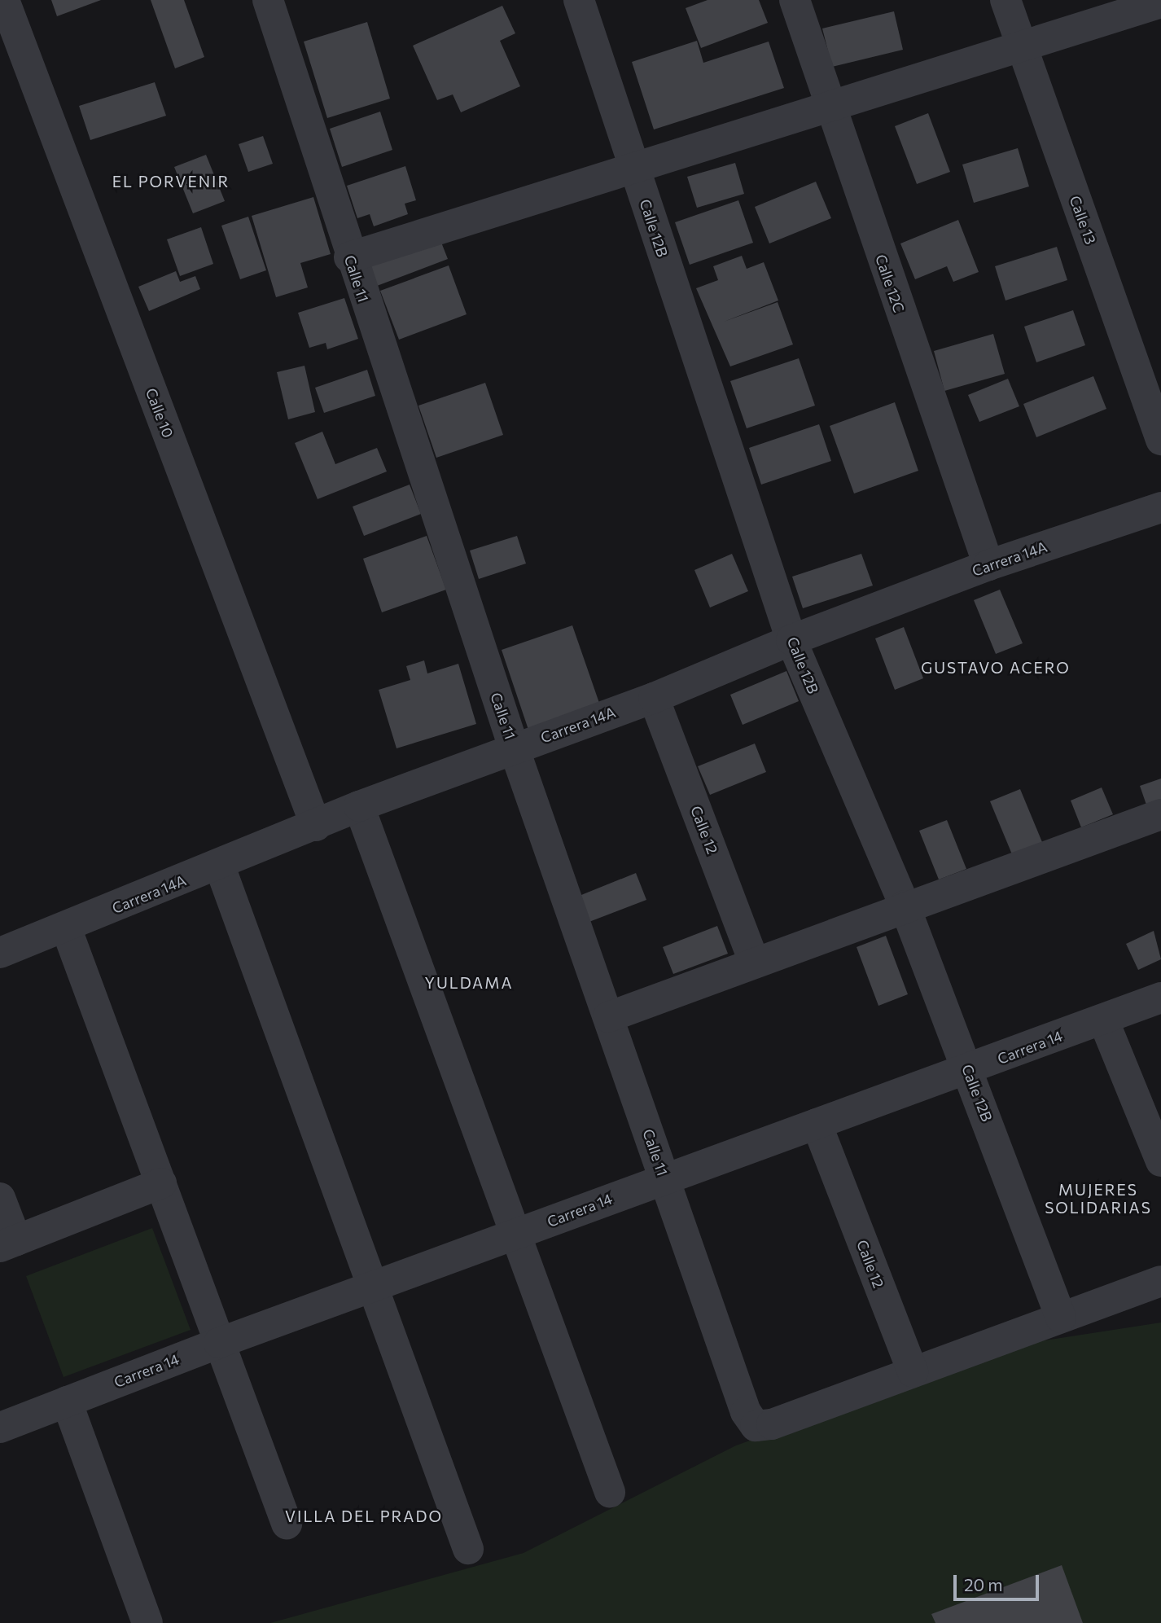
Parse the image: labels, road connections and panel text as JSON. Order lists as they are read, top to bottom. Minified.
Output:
{"streets":{"street":["Calle 13","Calle 12B","Calle 11","Calle 12C","Calle 10","Carrera 14A","Calle 12","Carrera 14"]},"crossings":[["Calle 12B","Carrera 14A"],["Calle 12B","Carrera 14"],["Calle 11","Carrera 14A"],["Calle 11","Calle 12"],["Calle 11","Carrera 14"],["Calle 12C","Carrera 14A"],["Calle 10","Carrera 14A"],["Carrera 14A","Calle 12"],["Calle 12","Carrera 14"]],"districts":["EL PORVENIR","GUSTAVO ACERO","YULDAMA","MUJERES SOLIDARIAS","VILLA DEL PRADO"],"scale_bar":"20 m"}
